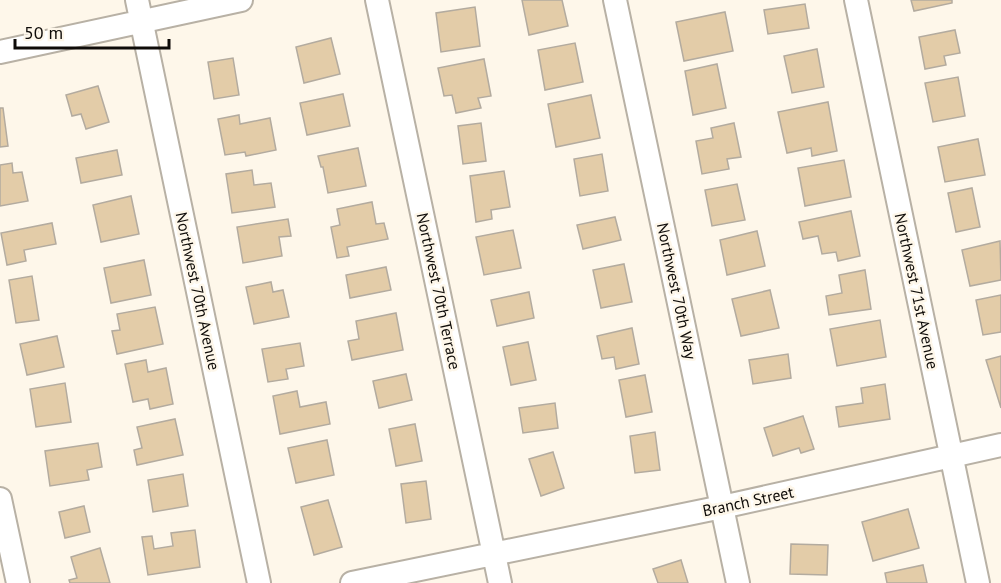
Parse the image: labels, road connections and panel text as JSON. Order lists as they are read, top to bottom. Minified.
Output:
{"streets":{"street":["Northwest 70th Avenue","Northwest 70th Terrace","Northwest 70th Way","Northwest 71st Avenue","Branch Street"]},"crossings":[["Northwest 70th Terrace","Branch Street"],["Northwest 70th Way","Branch Street"],["Northwest 71st Avenue","Branch Street"]],"scale_bar":"50 m"}
